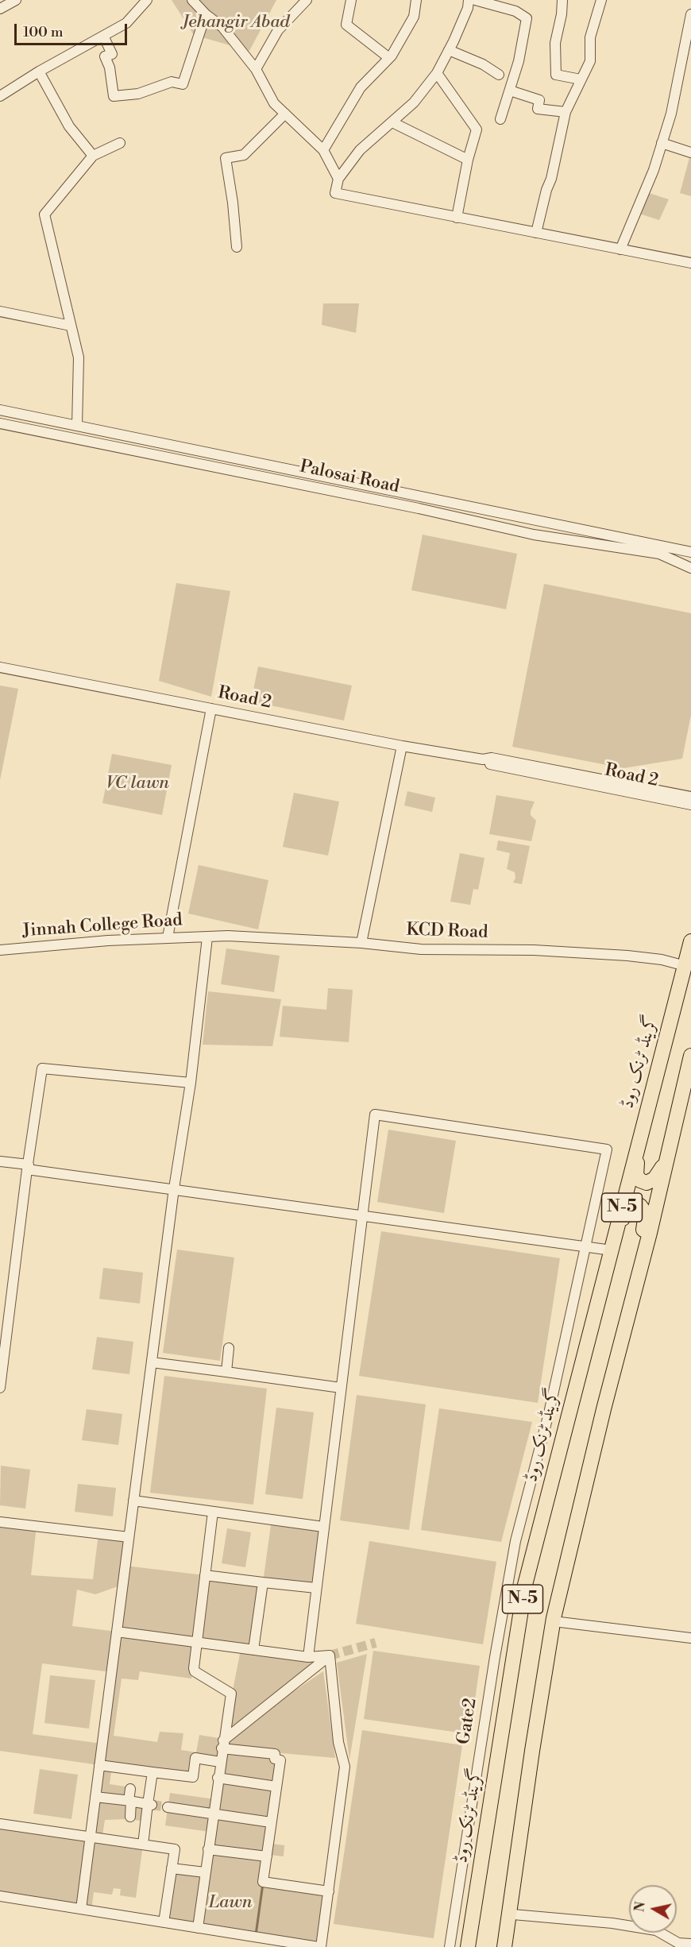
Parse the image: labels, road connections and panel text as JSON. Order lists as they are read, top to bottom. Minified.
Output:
{"streets":{"highway":["گرینڈ ٹرنک روڈ","N-5"],"street":["Palosai Road","Road 2","Jinnah College Road","KCD Road","Gate2"]},"crossings":[["Jinnah College Road","KCD Road"],["KCD Road","گرینڈ ٹرنک روڈ"]],"parks":["Jehangir Abad","VC lawn","Lawn"],"scale_bar":"100 m","north":"left"}
